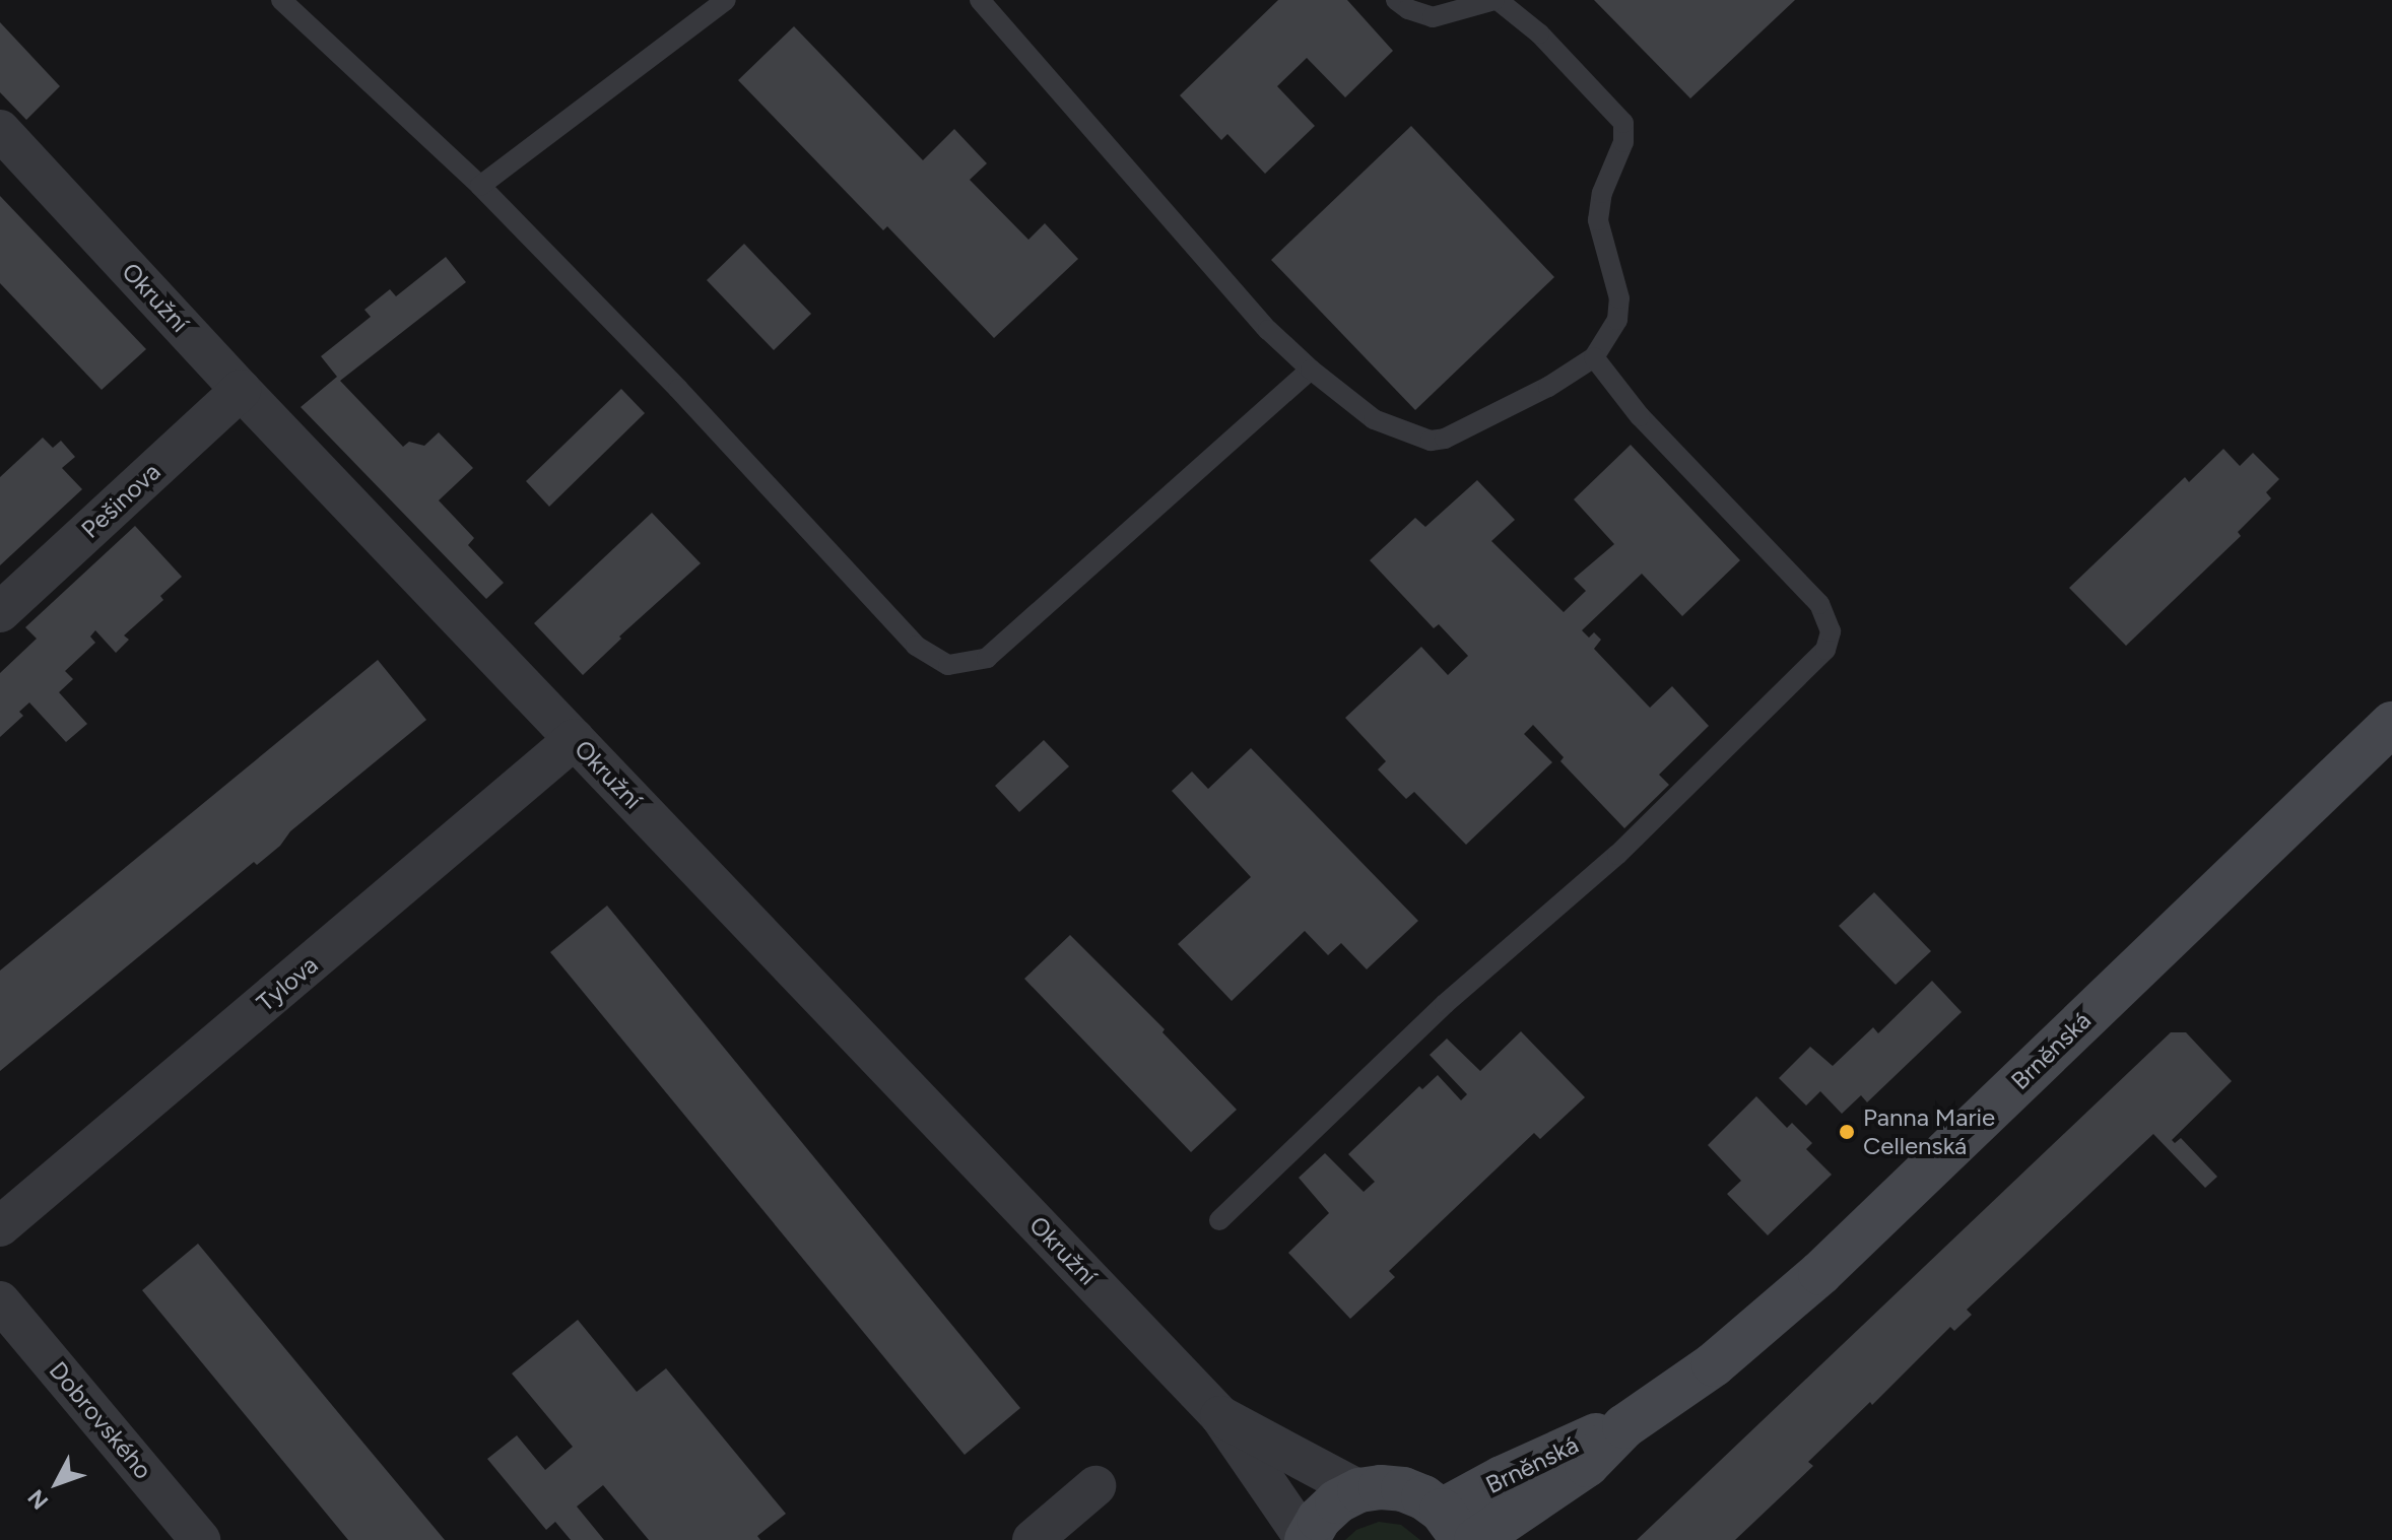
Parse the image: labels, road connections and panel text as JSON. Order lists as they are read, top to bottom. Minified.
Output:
{"streets":{"main road":["Brněnská"],"street":["Okružní","Pešinova","Tylova","Dobrovského"]},"crossings":[["Okružní","Pešinova"],["Okružní","Tylova"]],"places":["Panna Marie Cellenská"],"north":"bottom left"}
